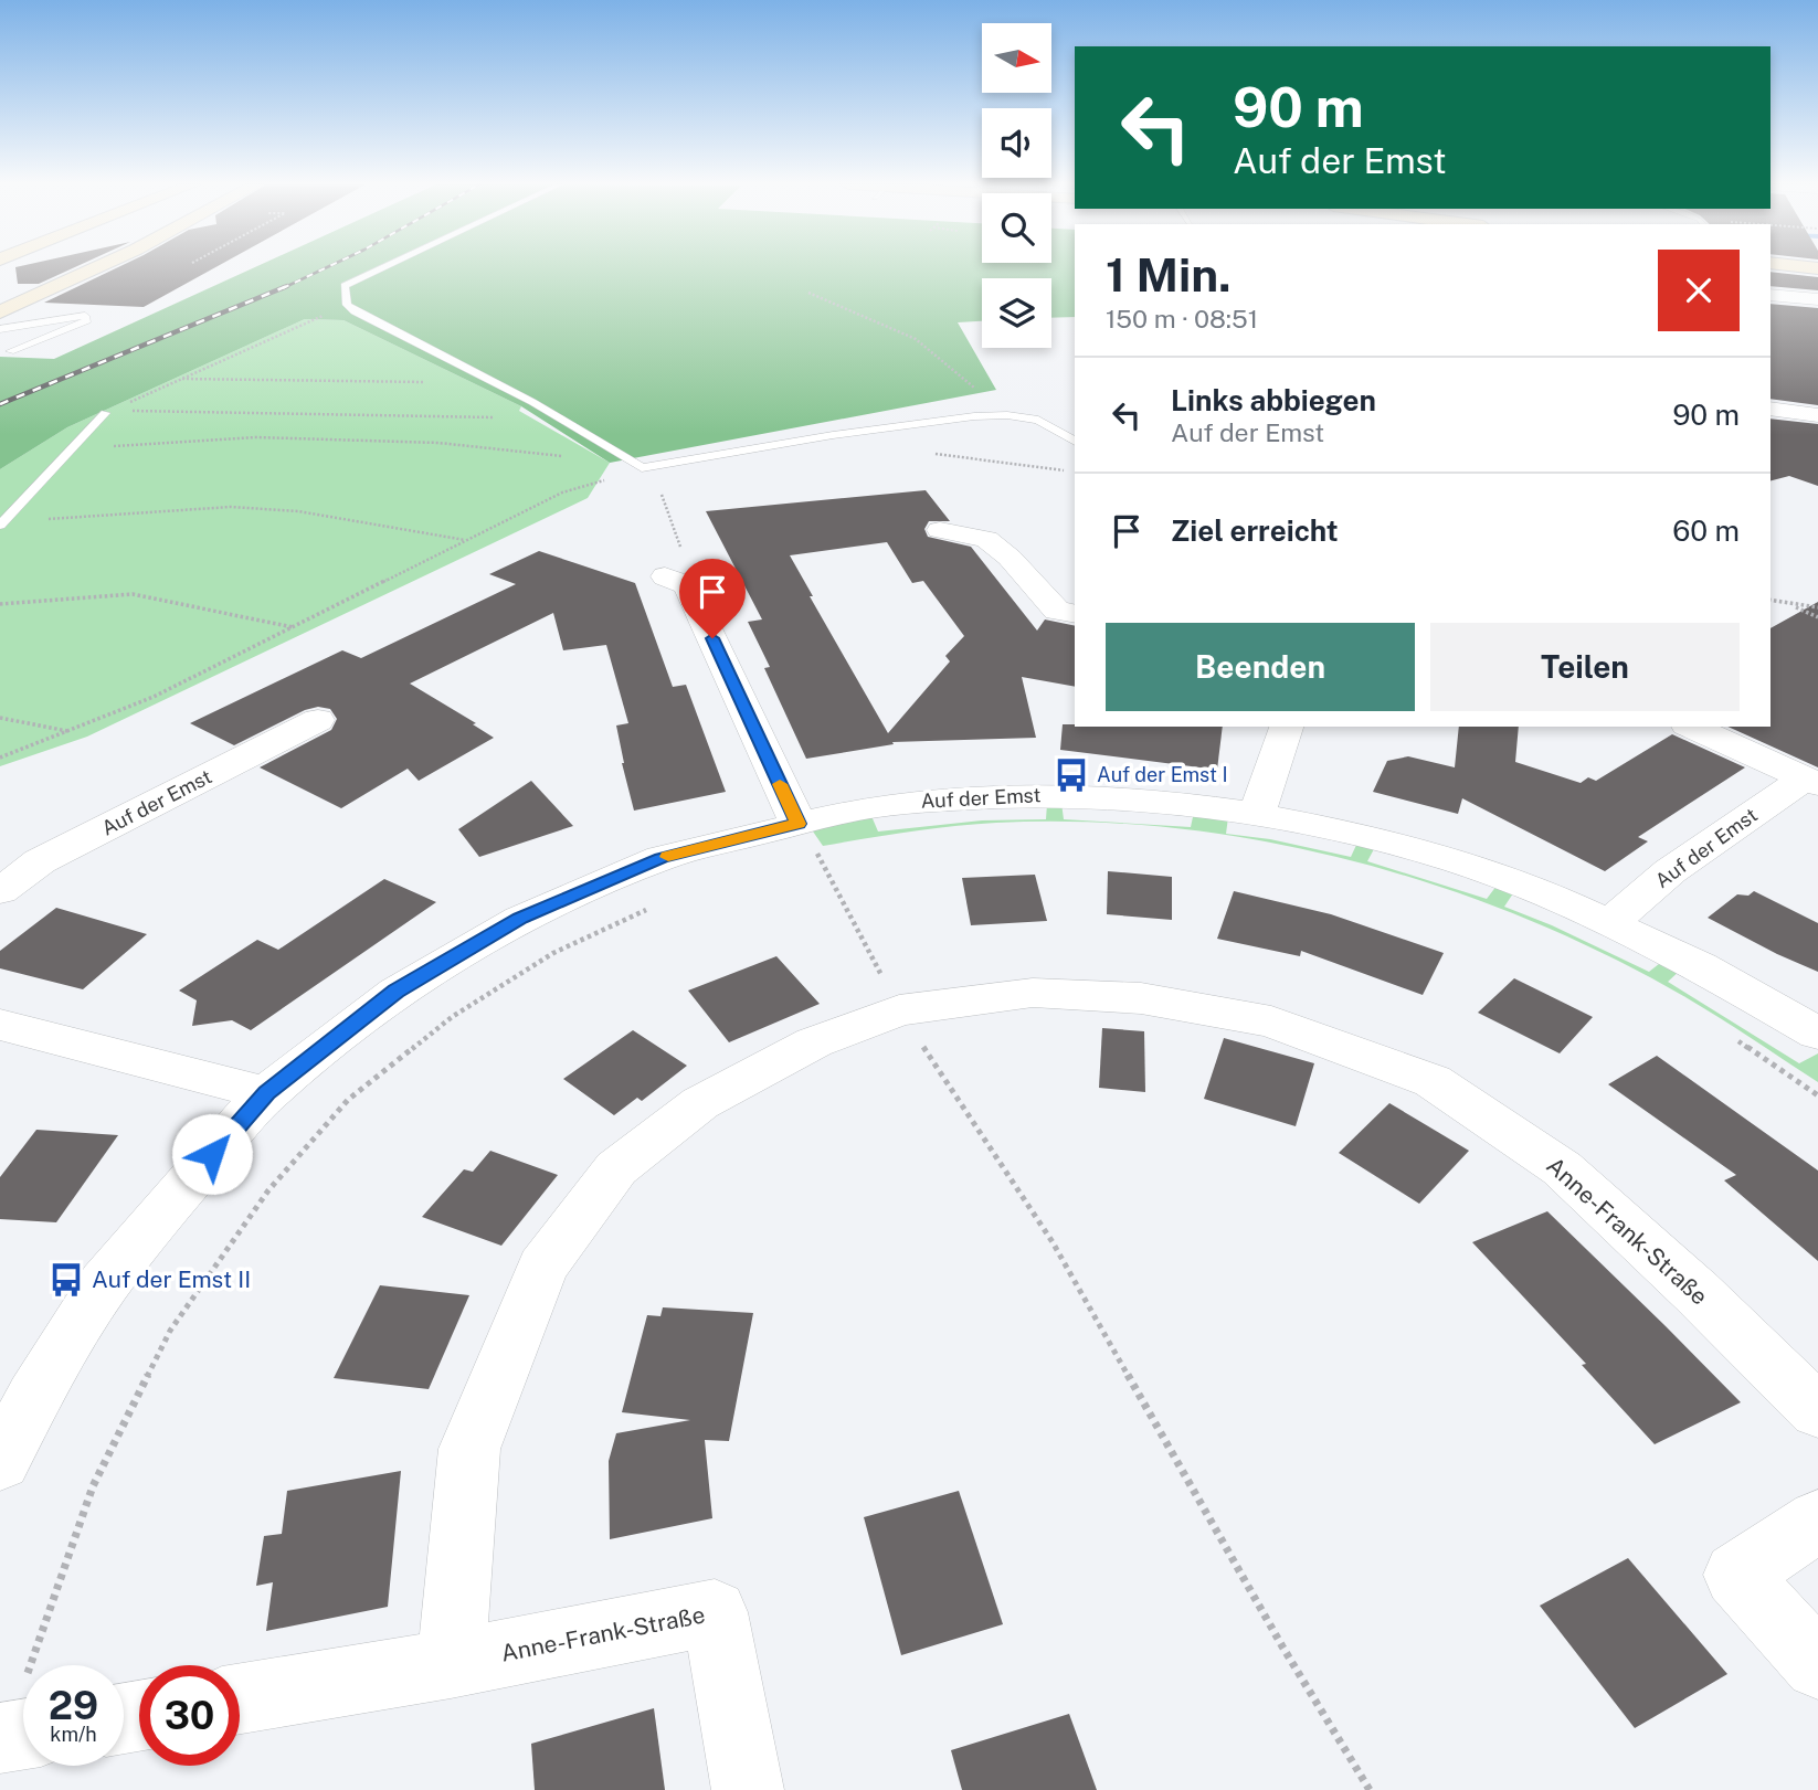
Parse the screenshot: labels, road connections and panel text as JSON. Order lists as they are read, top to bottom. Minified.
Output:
{"streets":{"street":["Auf der Emst","Anne-Frank-Straße"]},"places":{"bus stop":["Auf der Emst I","Auf der Emst II"]},"north":"right","page":{"turn":["90 m","Auf der Emst"],"heading":["1 Min.","150 m · 08:51"],"list":[{"name":"Links abbiegen","note":"Auf der Emst","value":"90 m"},{"name":"Ziel erreicht","value":"60 m"}],"buttons":["Beenden","Teilen"],"speed":"29 km/h","limit":"30"}}
